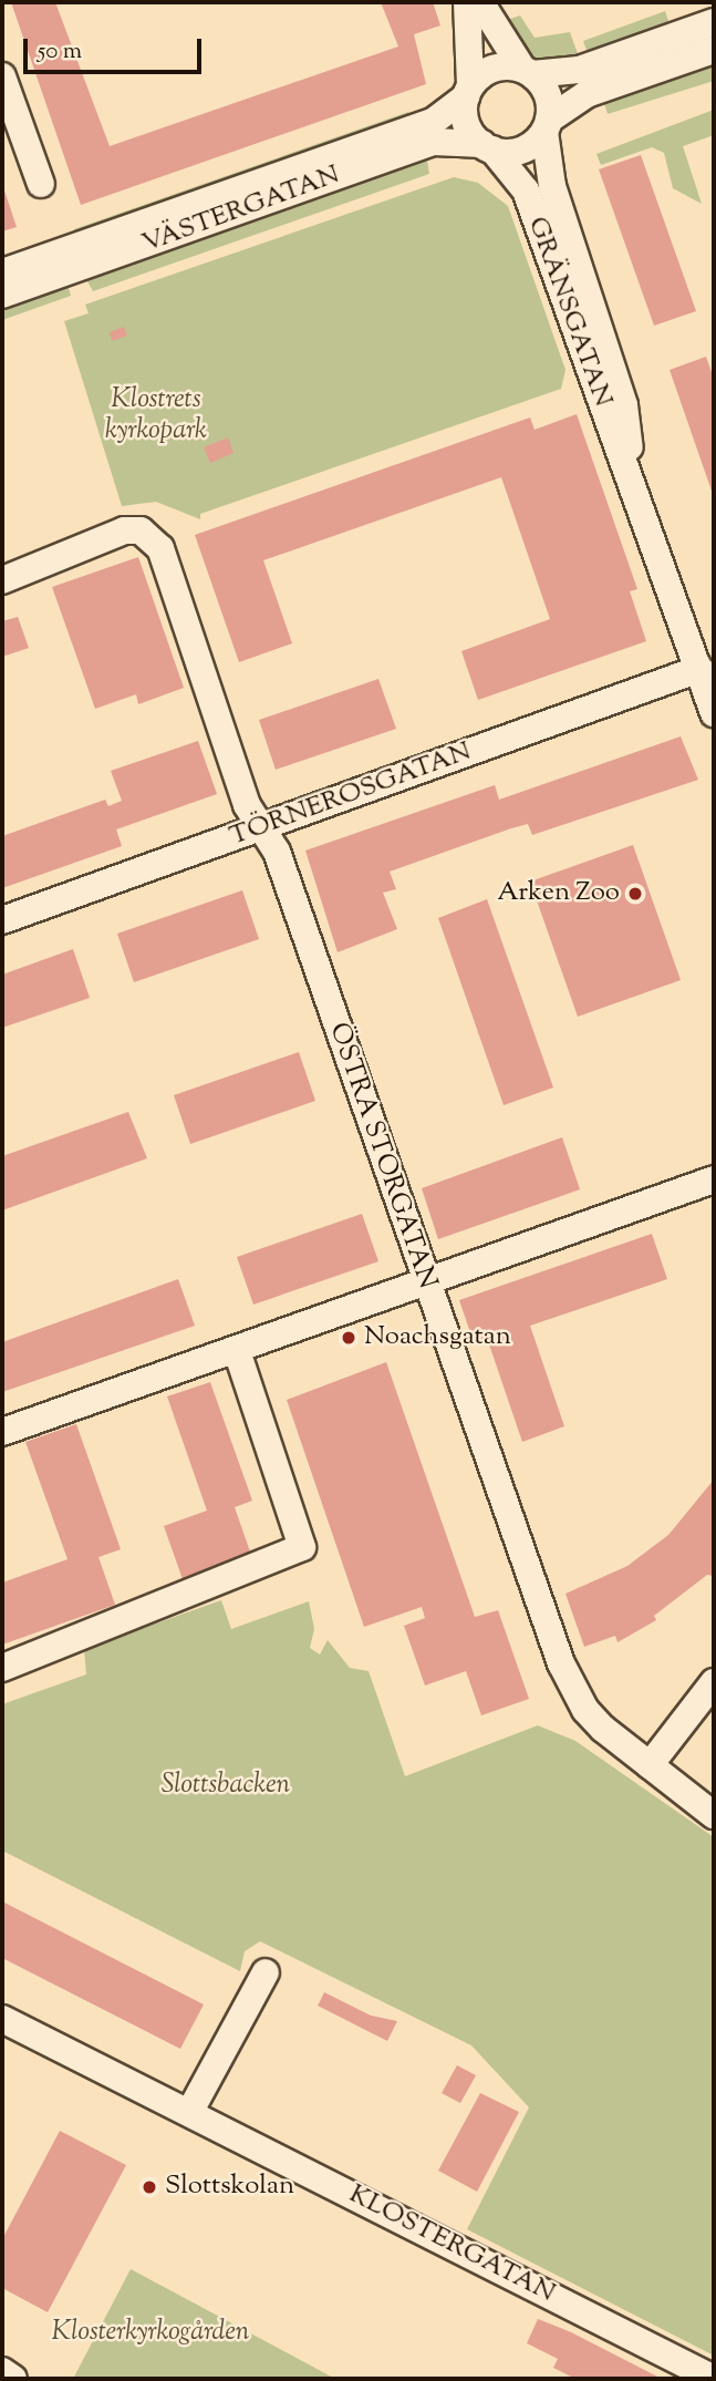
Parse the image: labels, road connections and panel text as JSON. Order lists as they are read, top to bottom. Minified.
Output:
{"streets":{"street":["VÄSTERGATAN","GRÄNSGATAN","TÖRNEROSGATAN","ÖSTRA STORGATAN","KLOSTERGATAN"]},"crossings":[["VÄSTERGATAN","GRÄNSGATAN"],["GRÄNSGATAN","TÖRNEROSGATAN"],["TÖRNEROSGATAN","ÖSTRA STORGATAN"]],"parks":["Klostrets kyrkopark","Slottsbacken","Klosterkyrkogården"],"places":["Arken Zoo","Noachsgatan","Slottskolan"],"scale_bar":"50 m"}
